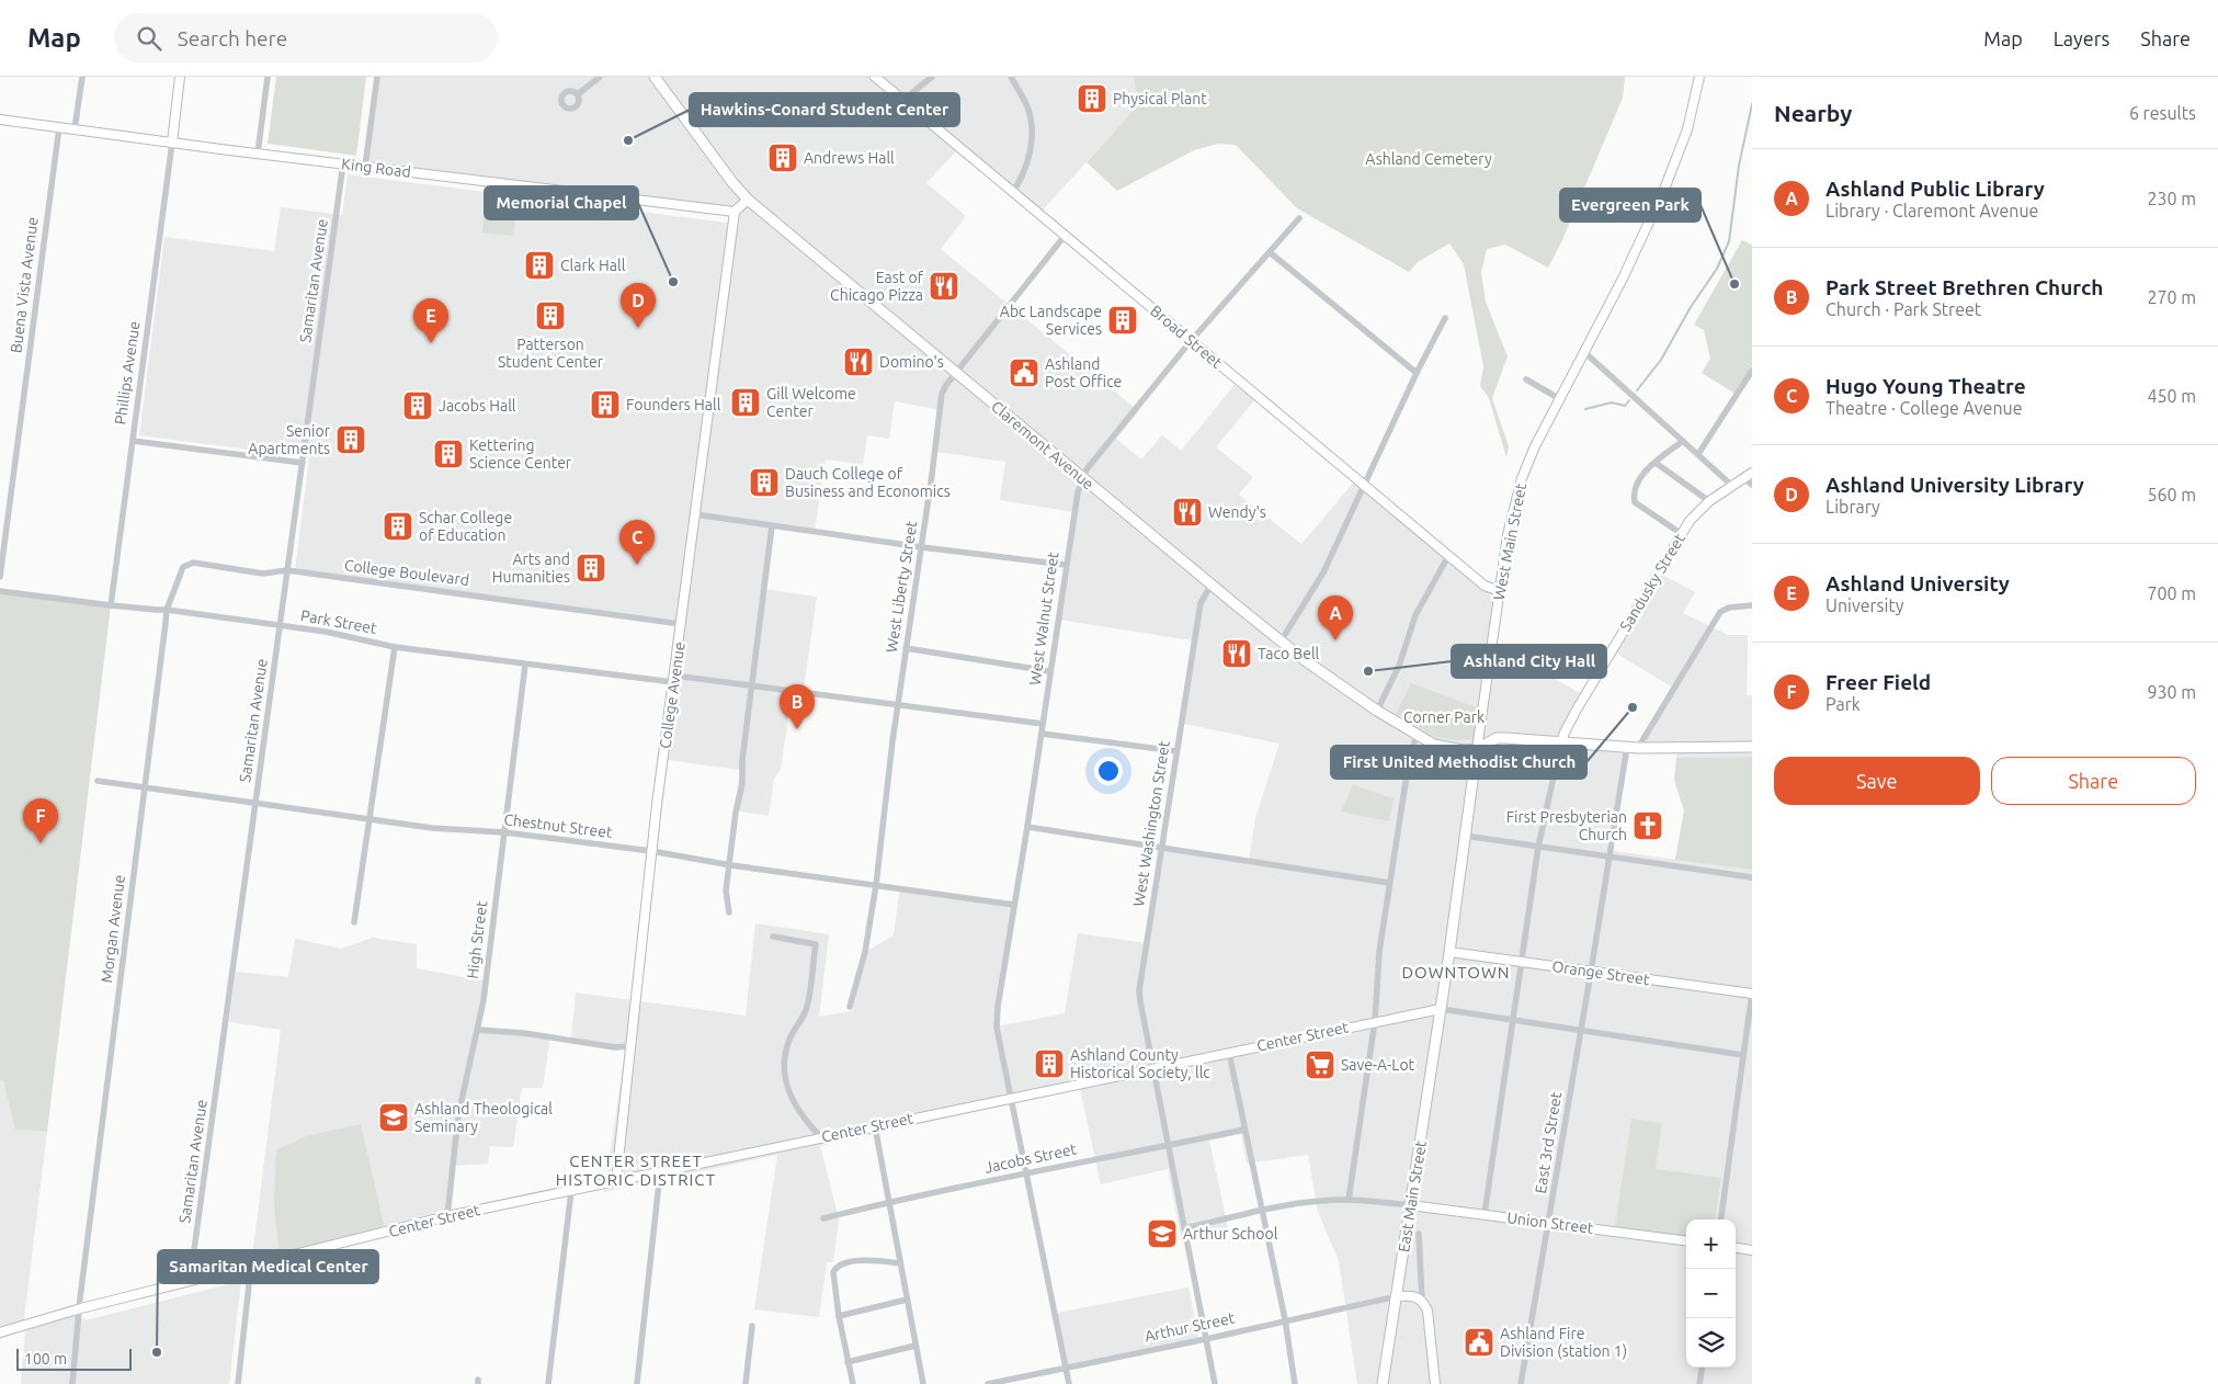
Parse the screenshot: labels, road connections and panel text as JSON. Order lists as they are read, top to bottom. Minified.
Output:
{"streets":{"main road":["Claremont Avenue","West Main Street","East Main Street"],"street":["King Road","Samaritan Avenue","Buena Vista Avenue","Broad Street","Phillips Avenue","College Boulevard","Sandusky Street","West Liberty Street","West Walnut Street","Park Street","College Avenue","West Washington Street","Chestnut Street","Morgan Avenue","High Street","Orange Street","Center Street","East 3rd Street","Jacobs Street","Union Street","Arthur Street"]},"crossings":[["King Road","Samaritan Avenue"],["King Road","Buena Vista Avenue"],["King Road","Phillips Avenue"],["King Road","College Avenue"],["Samaritan Avenue","College Boulevard"],["Samaritan Avenue","Park Street"],["Samaritan Avenue","Chestnut Street"],["Samaritan Avenue","Center Street"],["Broad Street","West Main Street"],["Broad Street","West Liberty Street"],["Broad Street","West Walnut Street"],["Phillips Avenue","Park Street"],["Claremont Avenue","West Main Street"],["Claremont Avenue","West Liberty Street"],["Claremont Avenue","West Walnut Street"],["Claremont Avenue","West Washington Street"],["West Main Street","Orange Street"],["West Main Street","Center Street"],["West Main Street","East Main Street"],["College Boulevard","College Avenue"],["College Boulevard","Morgan Avenue"],["West Liberty Street","Park Street"],["West Liberty Street","Chestnut Street"],["West Walnut Street","Park Street"],["West Walnut Street","Chestnut Street"],["West Walnut Street","Center Street"],["West Walnut Street","Jacobs Street"],["West Walnut Street","Arthur Street"],["Park Street","College Avenue"],["Park Street","Morgan Avenue"],["Park Street","High Street"],["College Avenue","Chestnut Street"],["College Avenue","Center Street"],["West Washington Street","Center Street"],["West Washington Street","Jacobs Street"],["West Washington Street","Arthur Street"],["Chestnut Street","Morgan Avenue"],["Chestnut Street","High Street"],["Morgan Avenue","Center Street"],["High Street","Center Street"],["Orange Street","East 3rd Street"],["Center Street","East 3rd Street"],["Center Street","East Main Street"],["East 3rd Street","Union Street"],["East Main Street","Union Street"],["East Main Street","Arthur Street"]],"districts":["DOWNTOWN","CENTER STREET HISTORIC DISTRICT"],"parks":["Ashland Cemetery","Corner Park"],"places":{"building":["Physical Plant","Andrews Hall","Clark Hall","Patterson Student Center","Abc Landscape Services","Gill Welcome Center","Founders Hall","Jacobs Hall","Senior Apartments","Kettering Science Center","Dauch College of Business and Economics","Schar College of Education","Arts and Humanities","Ashland County Historical Society, llc"],"other":["Hawkins-Conard Student Center","Memorial Chapel","Evergreen Park","Ashland City Hall","First United Methodist Church","Samaritan Medical Center"],"restaurant":["East of Chicago Pizza","Domino's","Wendy's","Taco Bell"],"public building":["Ashland Post Office","Ashland Fire Division (station 1)"],"church":["First Presbyterian Church"],"supermarket":["Save-A-Lot"],"school or university":["Ashland Theological Seminary","Arthur School"]},"scale_bar":"100 m","page":{"header":"Map","search":"Search here","nav":["Map","Layers","Share"],"heading":["Nearby","6 results"],"list":[{"mark":"A","name":"Ashland Public Library","note":"Library · Claremont Avenue","value":"230 m"},{"mark":"B","name":"Park Street Brethren Church","note":"Church · Park Street","value":"270 m"},{"mark":"C","name":"Hugo Young Theatre","note":"Theatre · College Avenue","value":"450 m"},{"mark":"D","name":"Ashland University Library","note":"Library","value":"560 m"},{"mark":"E","name":"Ashland University","note":"University","value":"700 m"},{"mark":"F","name":"Freer Field","note":"Park","value":"930 m"}],"pins":["D","E","C","A","B","F"],"buttons":["Save","Share"],"map_buttons":["+","−"],"scale":"100 m"}}
